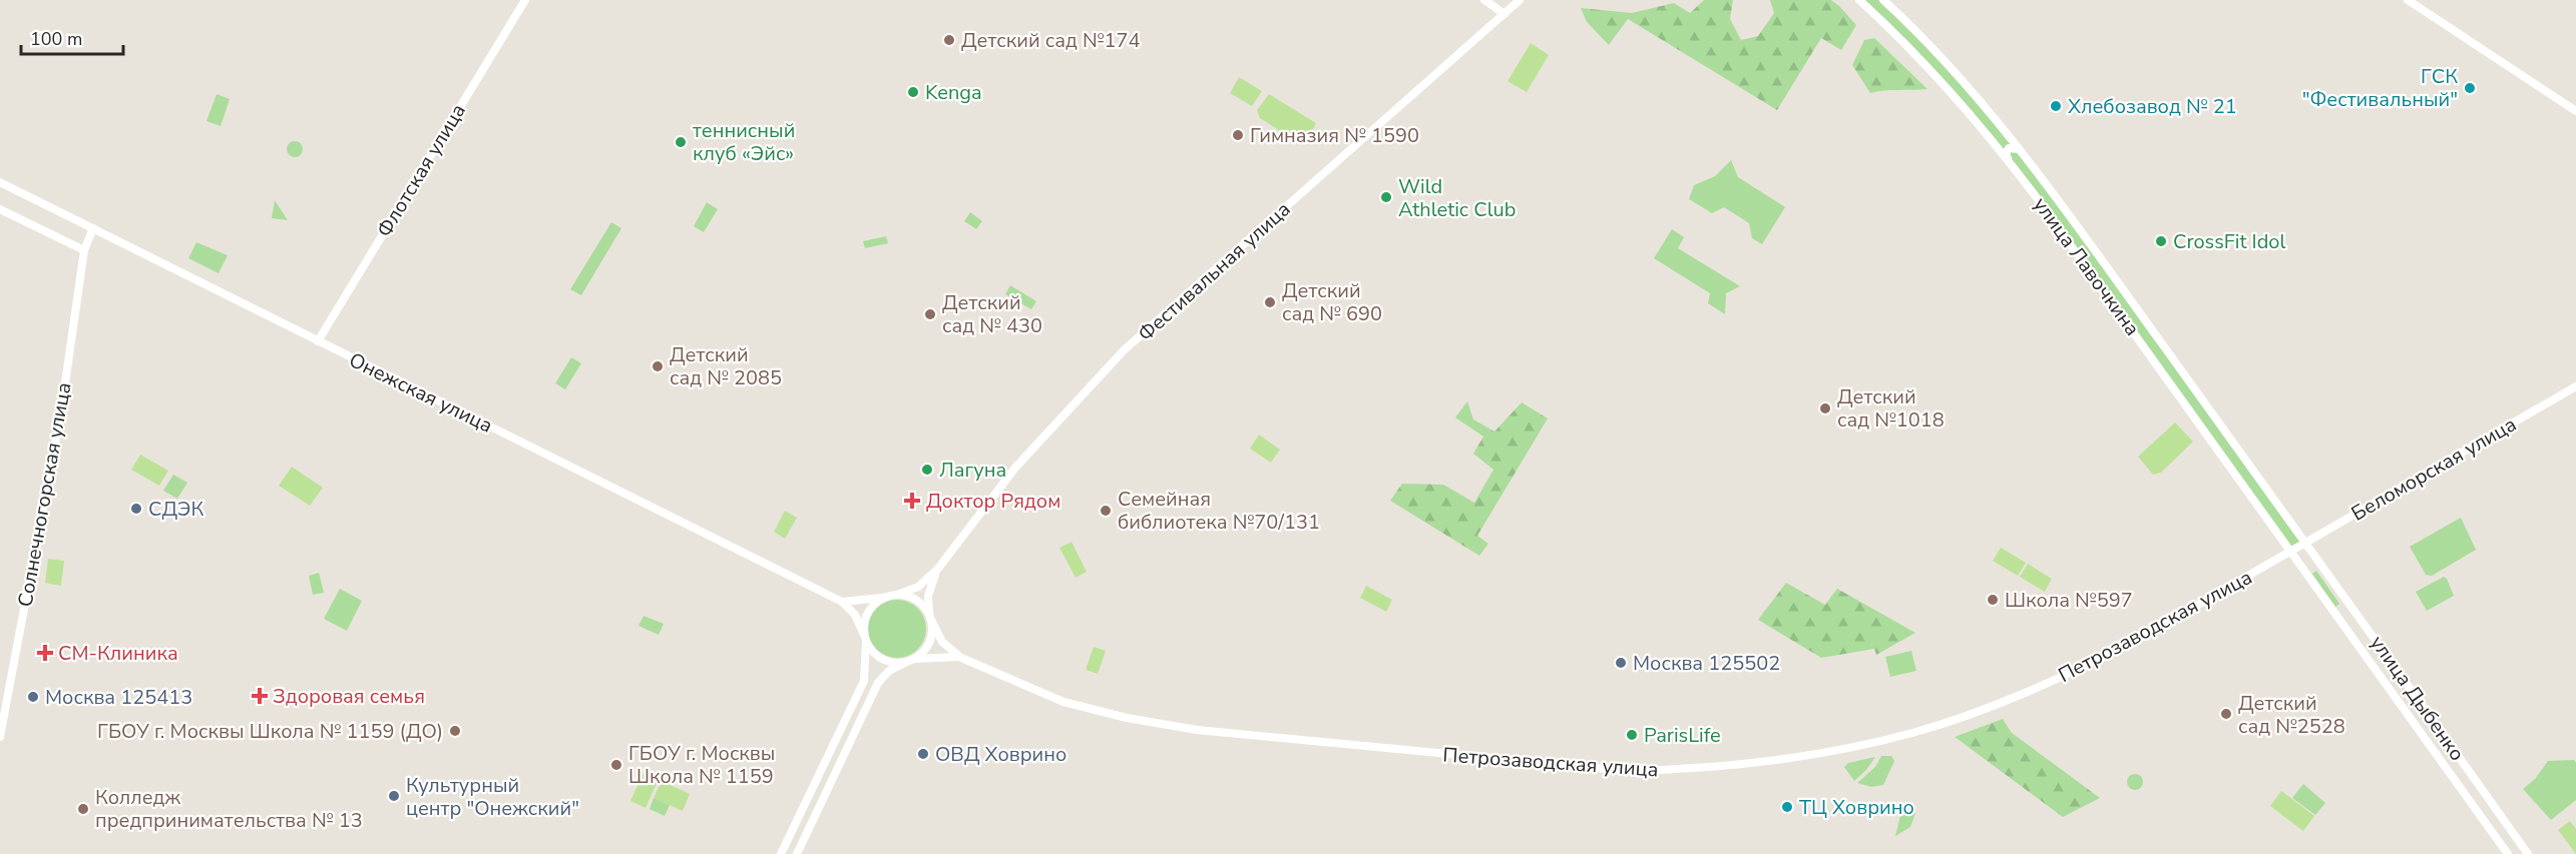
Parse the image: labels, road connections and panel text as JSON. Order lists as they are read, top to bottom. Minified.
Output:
{"streets":{"main road":["Флотская улица","улица Лавочкина","Онежская улица","Беломорская улица","Петрозаводская улица","улица Дыбенко"],"street":["Фестивальная улица","Солнечногорская улица"]},"crossings":[["Флотская улица","Онежская улица"],["улица Лавочкина","Беломорская улица"],["улица Лавочкина","Петрозаводская улица"],["улица Лавочкина","улица Дыбенко"],["Фестивальная улица","Онежская улица"],["Фестивальная улица","Петрозаводская улица"],["Онежская улица","Солнечногорская улица"],["Онежская улица","Петрозаводская улица"],["Беломорская улица","Петрозаводская улица"],["Беломорская улица","улица Дыбенко"],["Петрозаводская улица","улица Дыбенко"]],"places":{"other":["Детский сад №174","ГСК \"Фестивальный\"","Kenga","Хлебозавод № 21","Гимназия № 1590","теннисный клуб «Эйс»","Wild Athletic Club","CrossFit Idol","Детский сад № 690","Детский сад № 430","Детский сад № 2085","Детский сад №1018","Лагуна","СДЭК","Семейная библиотека №70/131","Школа №597","Москва 125502","Москва 125413","Детский сад №2528","ГБОУ г. Москвы Школа № 1159 (ДО)","ParisLife","ОВД Ховрино","ГБОУ г. Москвы Школа № 1159","Культурный центр \"Онежский\"","ТЦ Ховрино","Колледж предпринимательства № 13"],"health":["Доктор Рядом","СМ-Клиника","Здоровая семья"]},"scale_bar":"100 m"}
